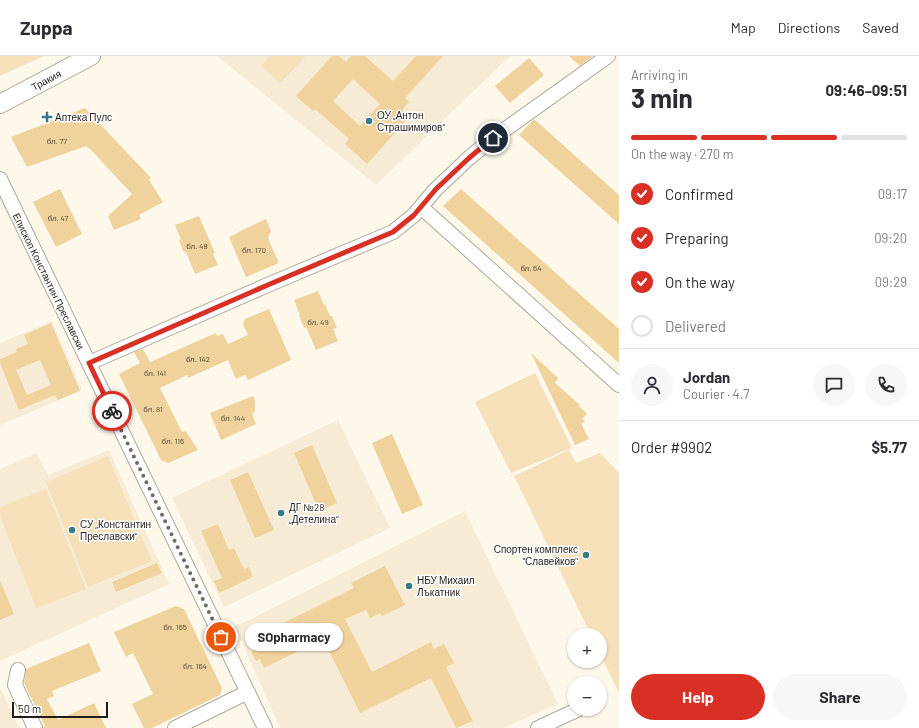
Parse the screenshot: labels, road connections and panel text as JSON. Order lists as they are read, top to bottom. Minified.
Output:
{"streets":{"main road":["Тракия"],"street":["Епископ Константин Преславски"]},"places":{"health":["Аптека Пулс"],"other":["ОУ „Антон Страшимиров“","ДГ №28 „Детелина“","СУ „Константин Преславски“","Спортен комплекс \"Славейков\"","НБУ Михаил Лъкатник","SOpharmacy"]},"house_numbers":["бл. 77","бл. 47","бл. 48","бл. 170","бл. 64","бл. 49","бл. 142","бл. 141","бл. 81","бл. 144","бл. 116","бл. 165","бл. 164"],"scale_bar":"50 m","page":{"header":"Zuppa","nav":["Map","Directions","Saved"],"heading":["3 min","Arriving in","09:46–09:51"],"panel":["Jordan","Courier · 4.7","Order #9902","$5.77"],"bar":"On the way · 270 m","list":[["Confirmed","09:17"],["Preparing","09:20"],["On the way","09:29"],"Delivered"],"bubble":"SOpharmacy","map_buttons":["+","−"],"buttons":["Help","Share"],"scale":"50 m"}}
